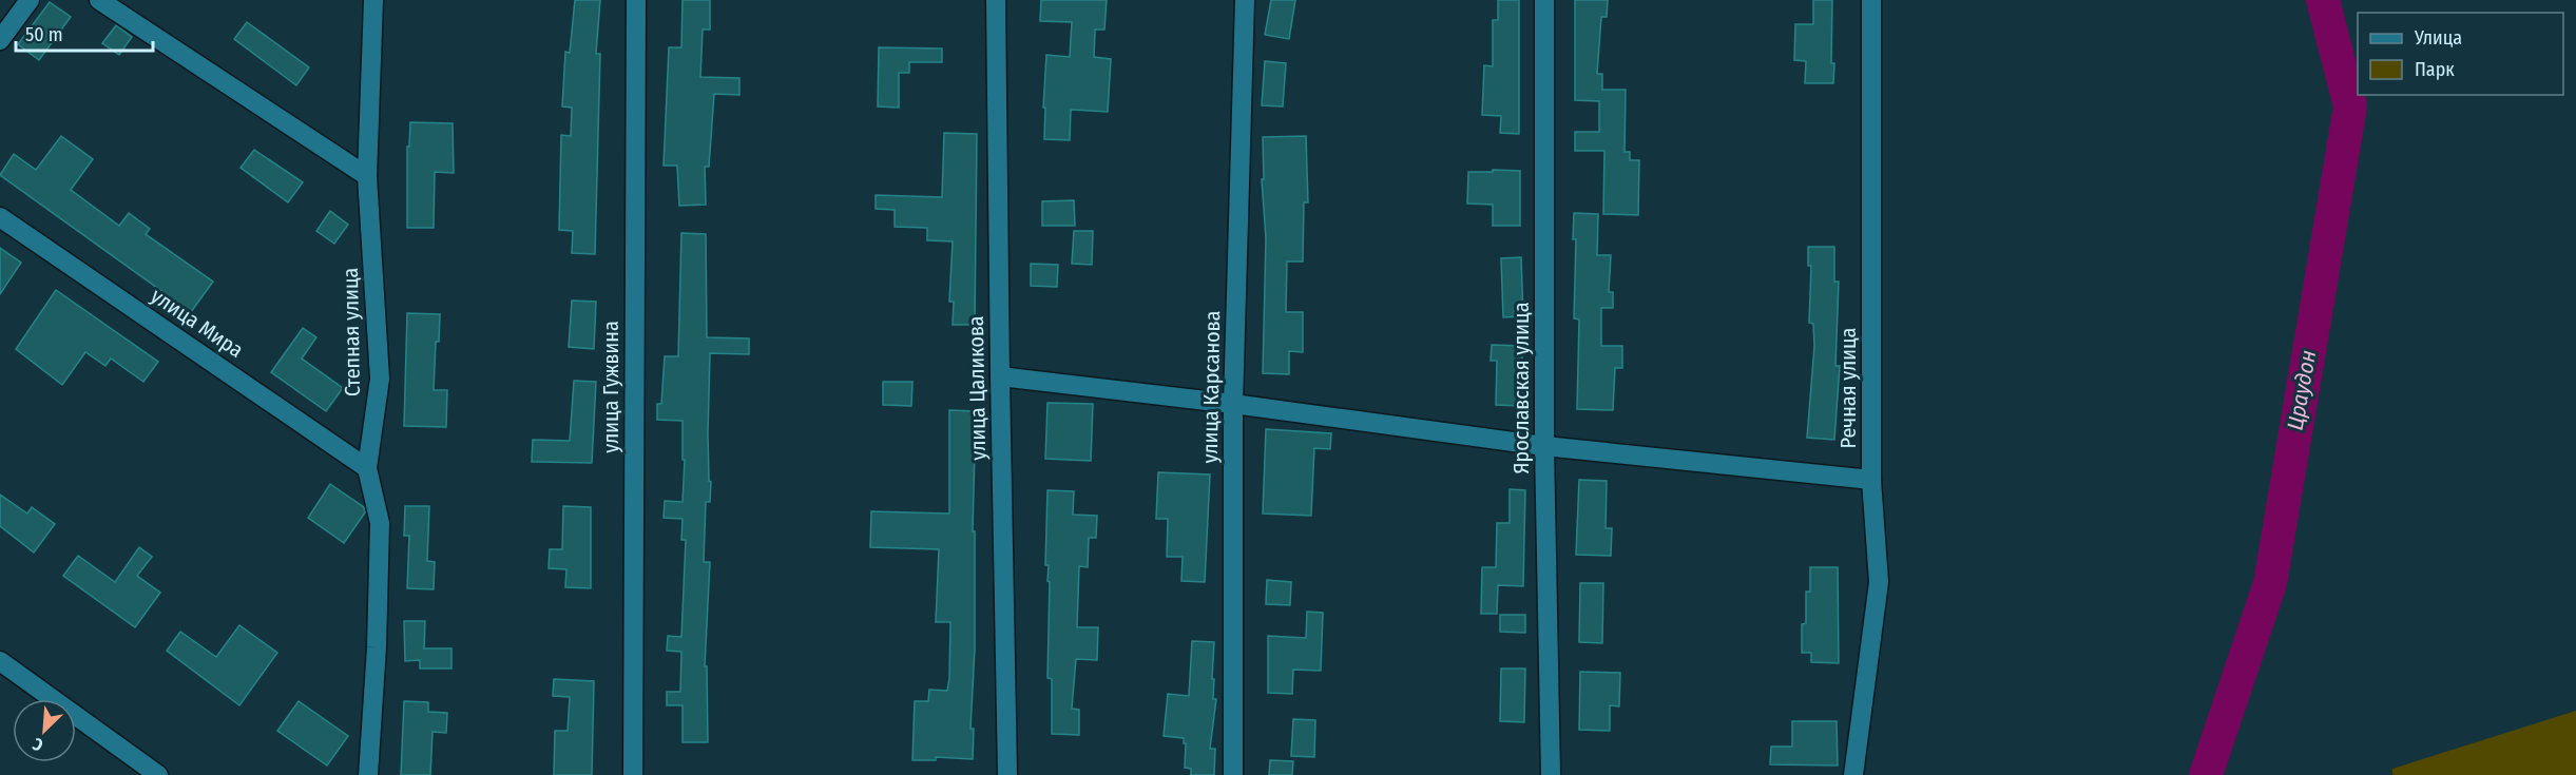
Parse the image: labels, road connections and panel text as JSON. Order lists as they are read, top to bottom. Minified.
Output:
{"streets":{"street":["улица Мира","Степная улица","улица Гужвина","улица Карсанова","улица Цаликова","Ярославская улица","Речная улица"]},"crossings":[["улица Мира","Степная улица"]],"water":["Цраудон"],"legend":["Улица","Парк"],"scale_bar":"50 m","north":"bottom left"}
